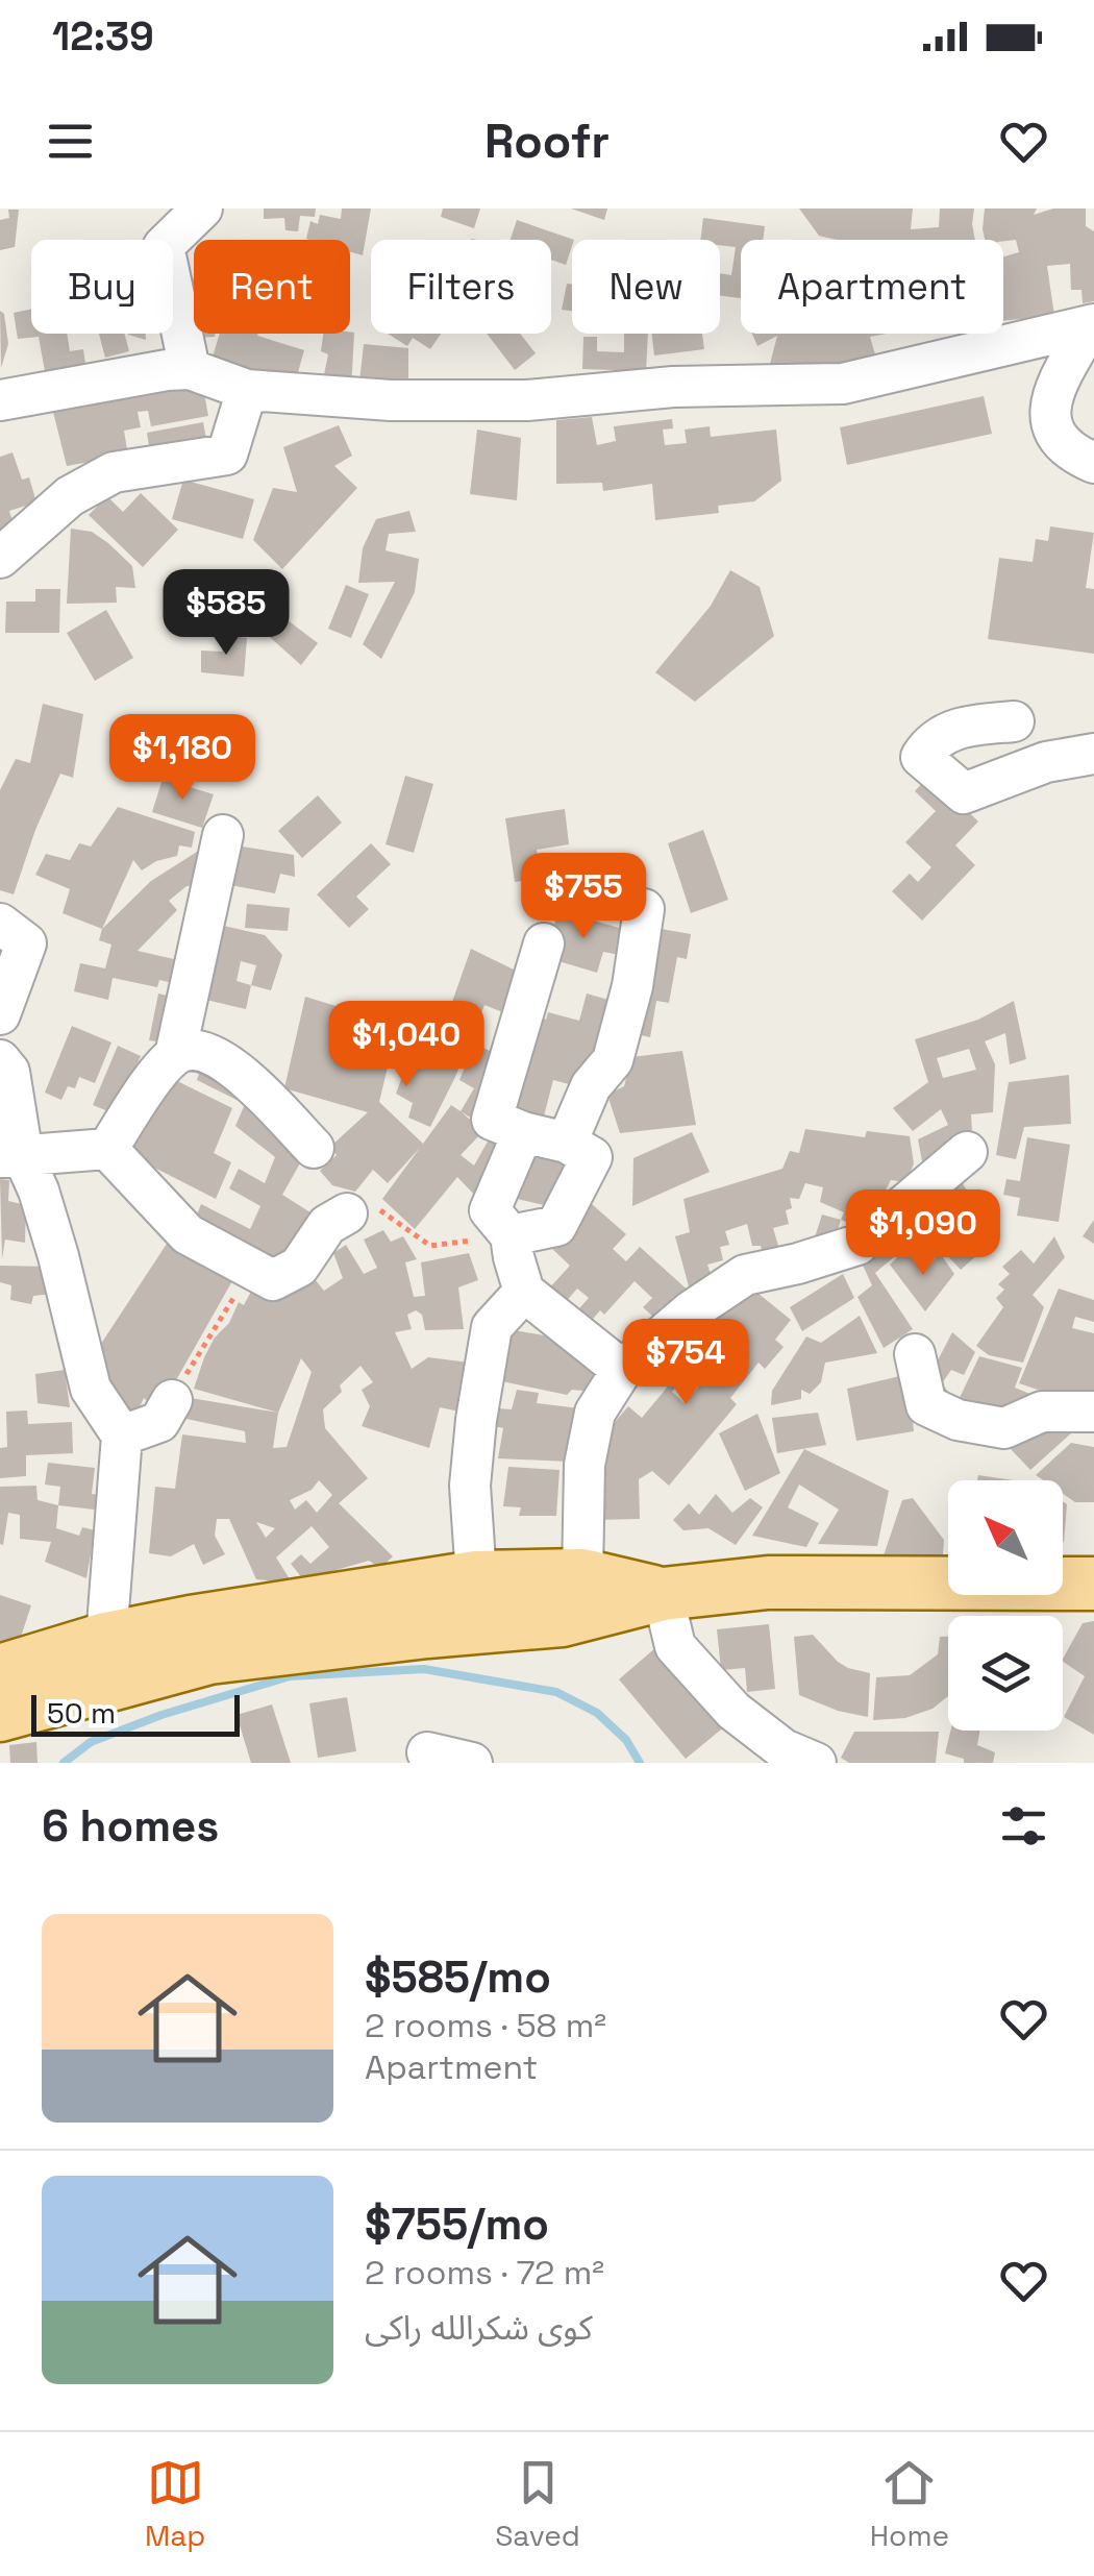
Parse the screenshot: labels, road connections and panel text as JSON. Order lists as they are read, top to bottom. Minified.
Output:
{"scale_bar":"50 m","north":"top left","page":{"status":"12:39","header":"Roofr","chip":["Buy","Rent","Filters","New","Apartment"],"price":["$585","$1,180","$755","$1,040","$1,090","$754"],"scale":"50 m","heading":"6 homes","list":[{"name":"$585/mo","note":"2 rooms · 58 m² · Apartment"},{"name":"$755/mo","note":"2 rooms · 72 m² · کوی شکرالله راکی"}],"tabs":["Map","Saved","Home"]}}
